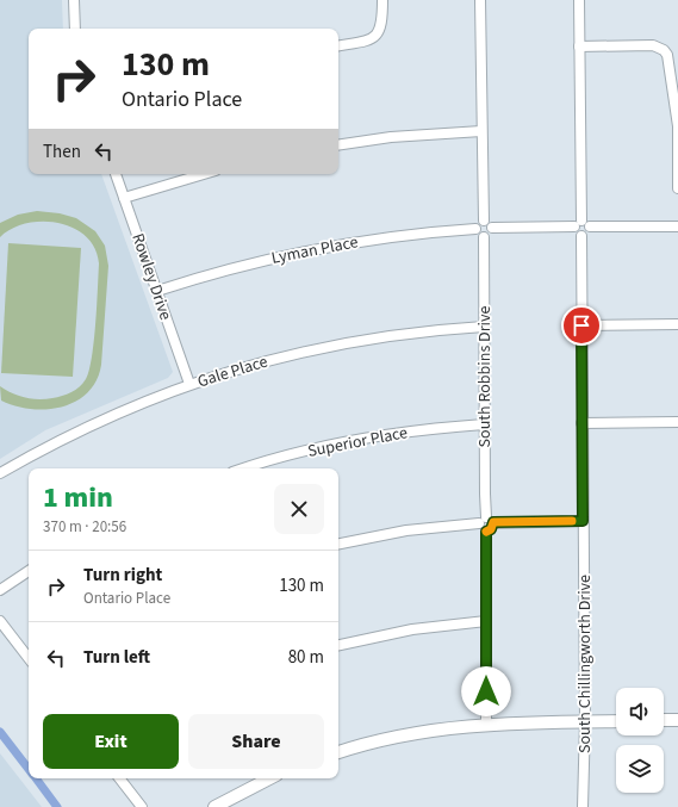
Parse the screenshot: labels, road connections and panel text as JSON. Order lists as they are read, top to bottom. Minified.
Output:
{"streets":{"street":["Lyman Place","Rowley Drive","Gale Place","South Robbins Drive","Superior Place","South Chillingworth Drive"]},"crossings":[["Lyman Place","Rowley Drive"],["Lyman Place","South Robbins Drive"],["Rowley Drive","Gale Place"],["Gale Place","South Robbins Drive"],["South Robbins Drive","Superior Place"]],"page":{"turn":["130 m","Ontario Place"],"then":"Then","heading":["1 min","370 m · 20:56"],"list":[{"name":"Turn right","note":"Ontario Place","value":"130 m"},{"name":"Turn left","value":"80 m"}],"buttons":["Exit","Share"]}}
